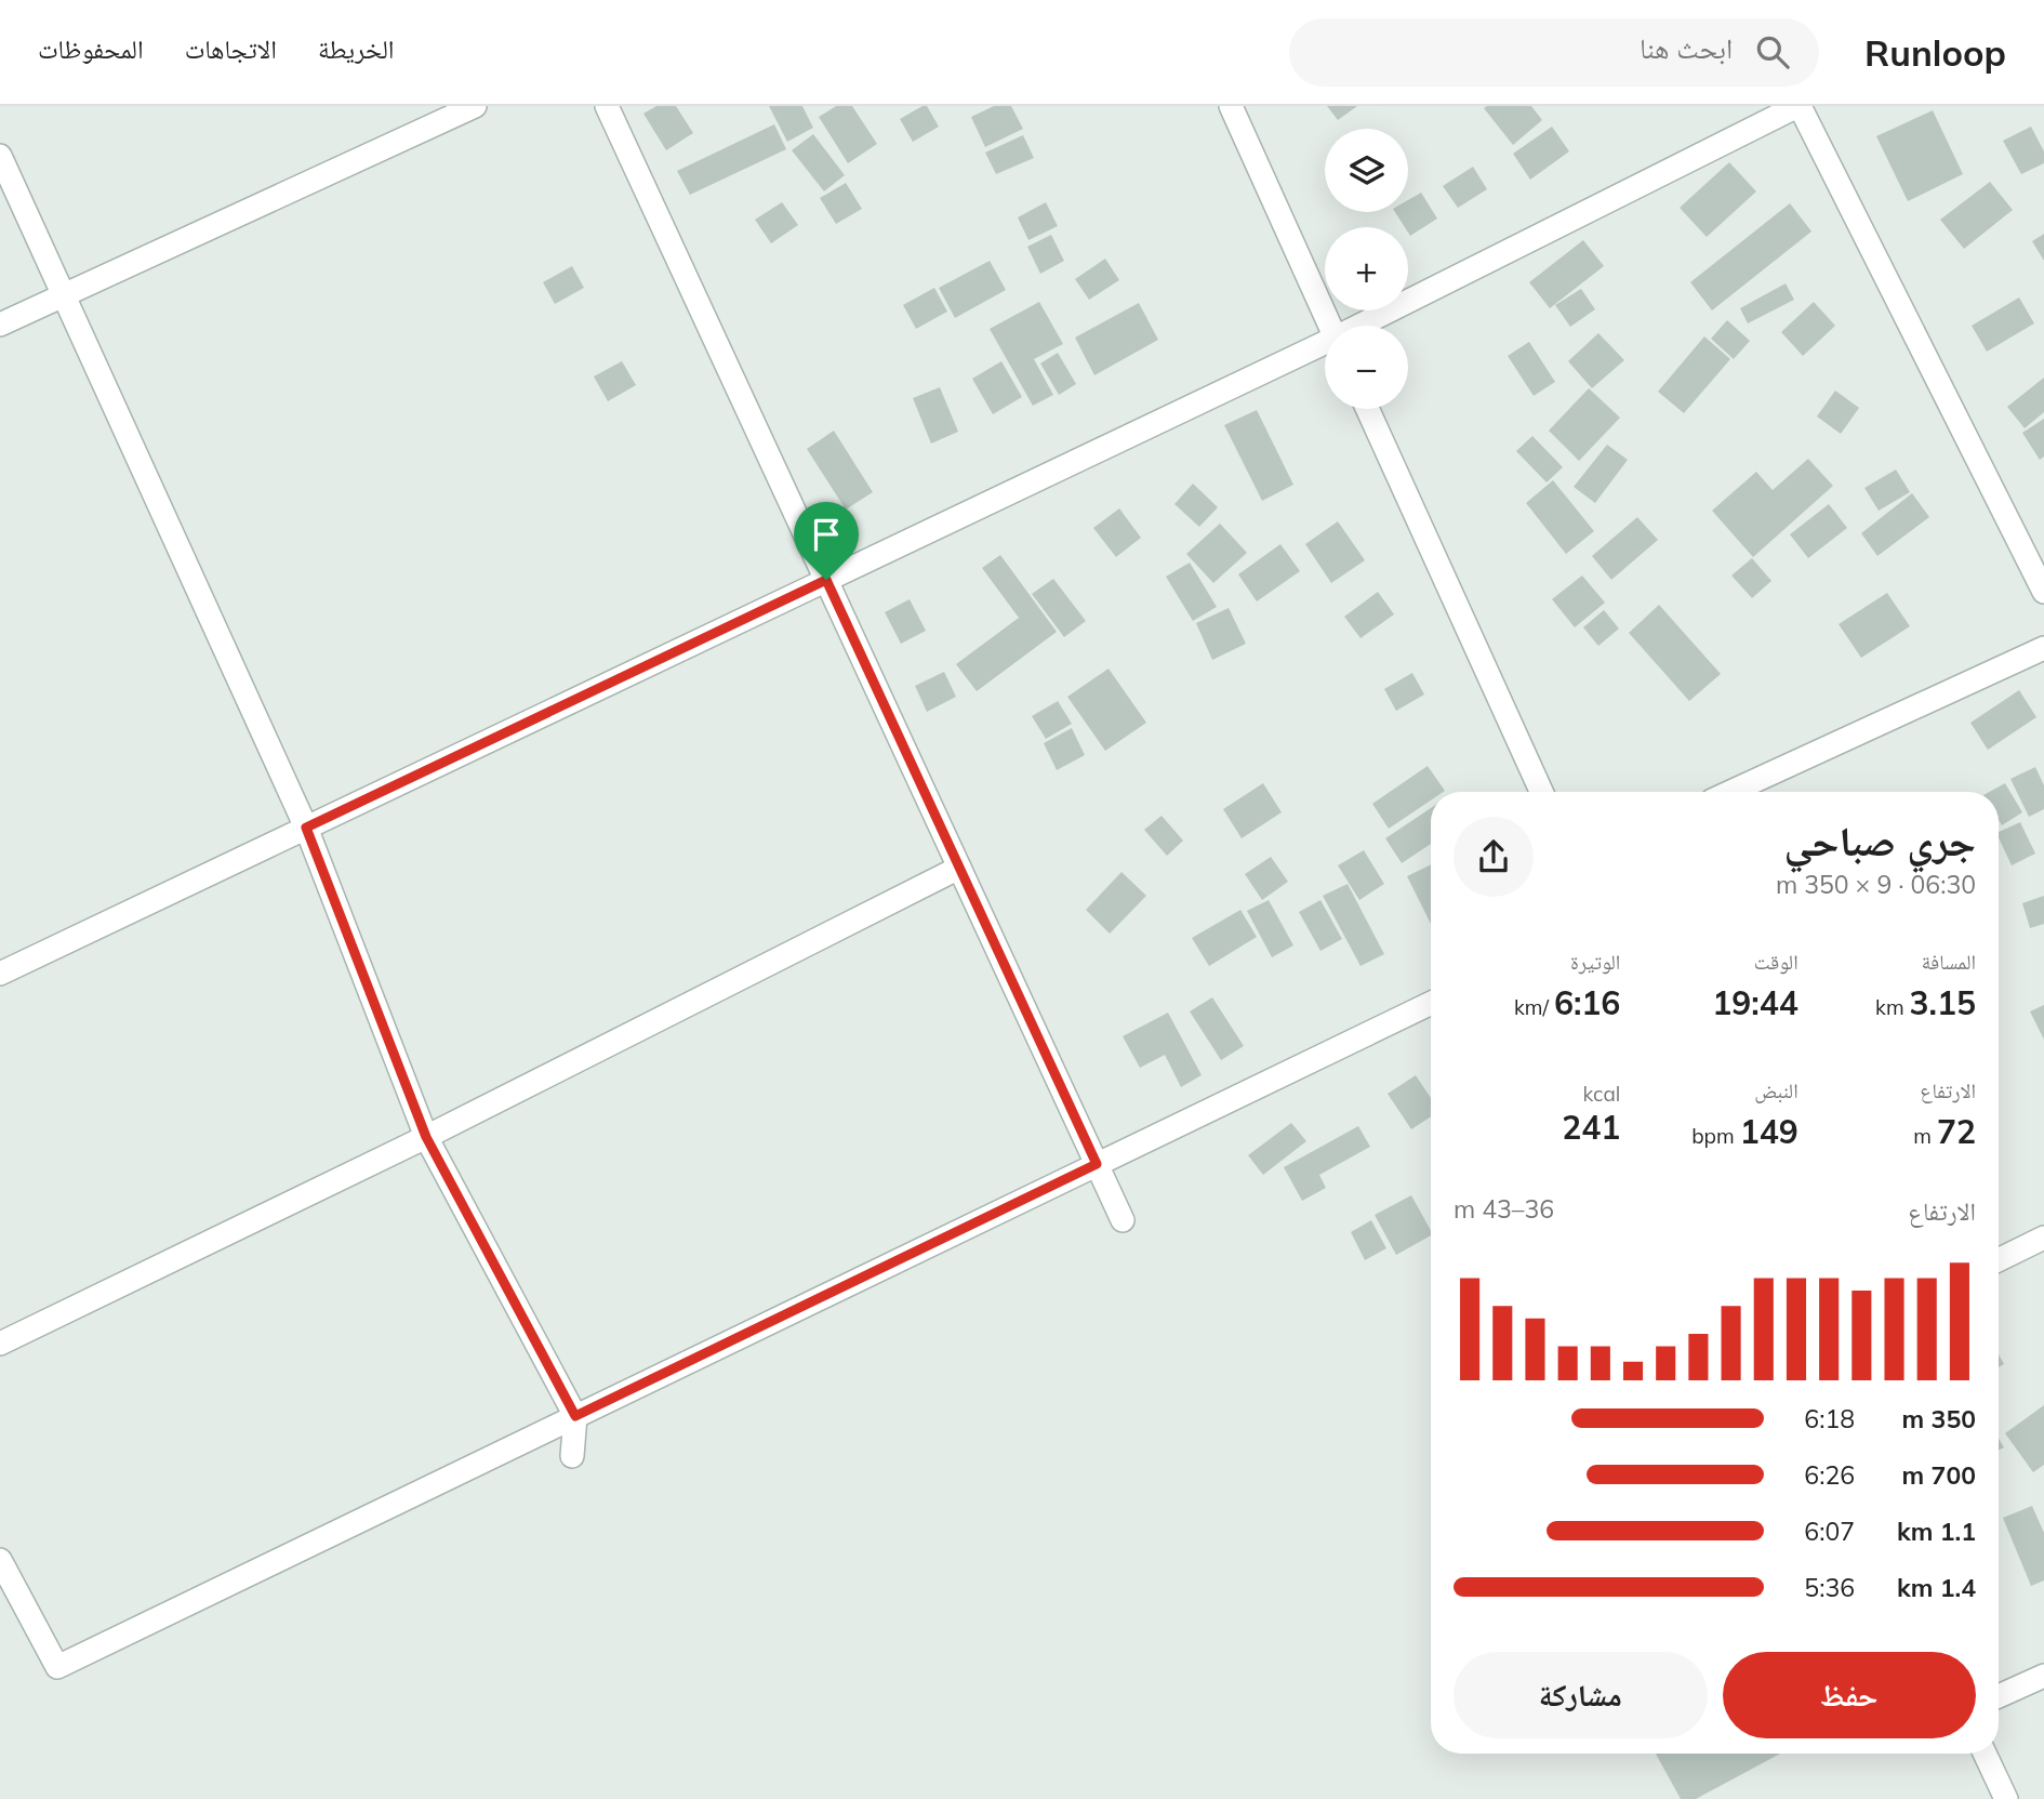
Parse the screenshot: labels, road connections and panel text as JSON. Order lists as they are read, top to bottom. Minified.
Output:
{"page":{"header":"Runloop","search":"ابحث هنا","nav":["الخريطة","الاتجاهات","المحفوظات"],"map_buttons":["+","−"],"heading":["جري صباحي","06:30 · 9 × 350 m"],"stats":[["المسافة","3.15 km"],["الوقت","19:44"],["الوتيرة","6:16 /km"],["الارتفاع","72 m"],["النبض","149 bpm"],["kcal","241"]],"chart":["الارتفاع","36–43 m"],"list":[{"name":"350 m","note":"6:18"},{"name":"700 m","note":"6:26"},{"name":"1.1 km","note":"6:07"},{"name":"1.4 km","note":"5:36"}],"buttons":["حفظ","مشاركة"]}}
